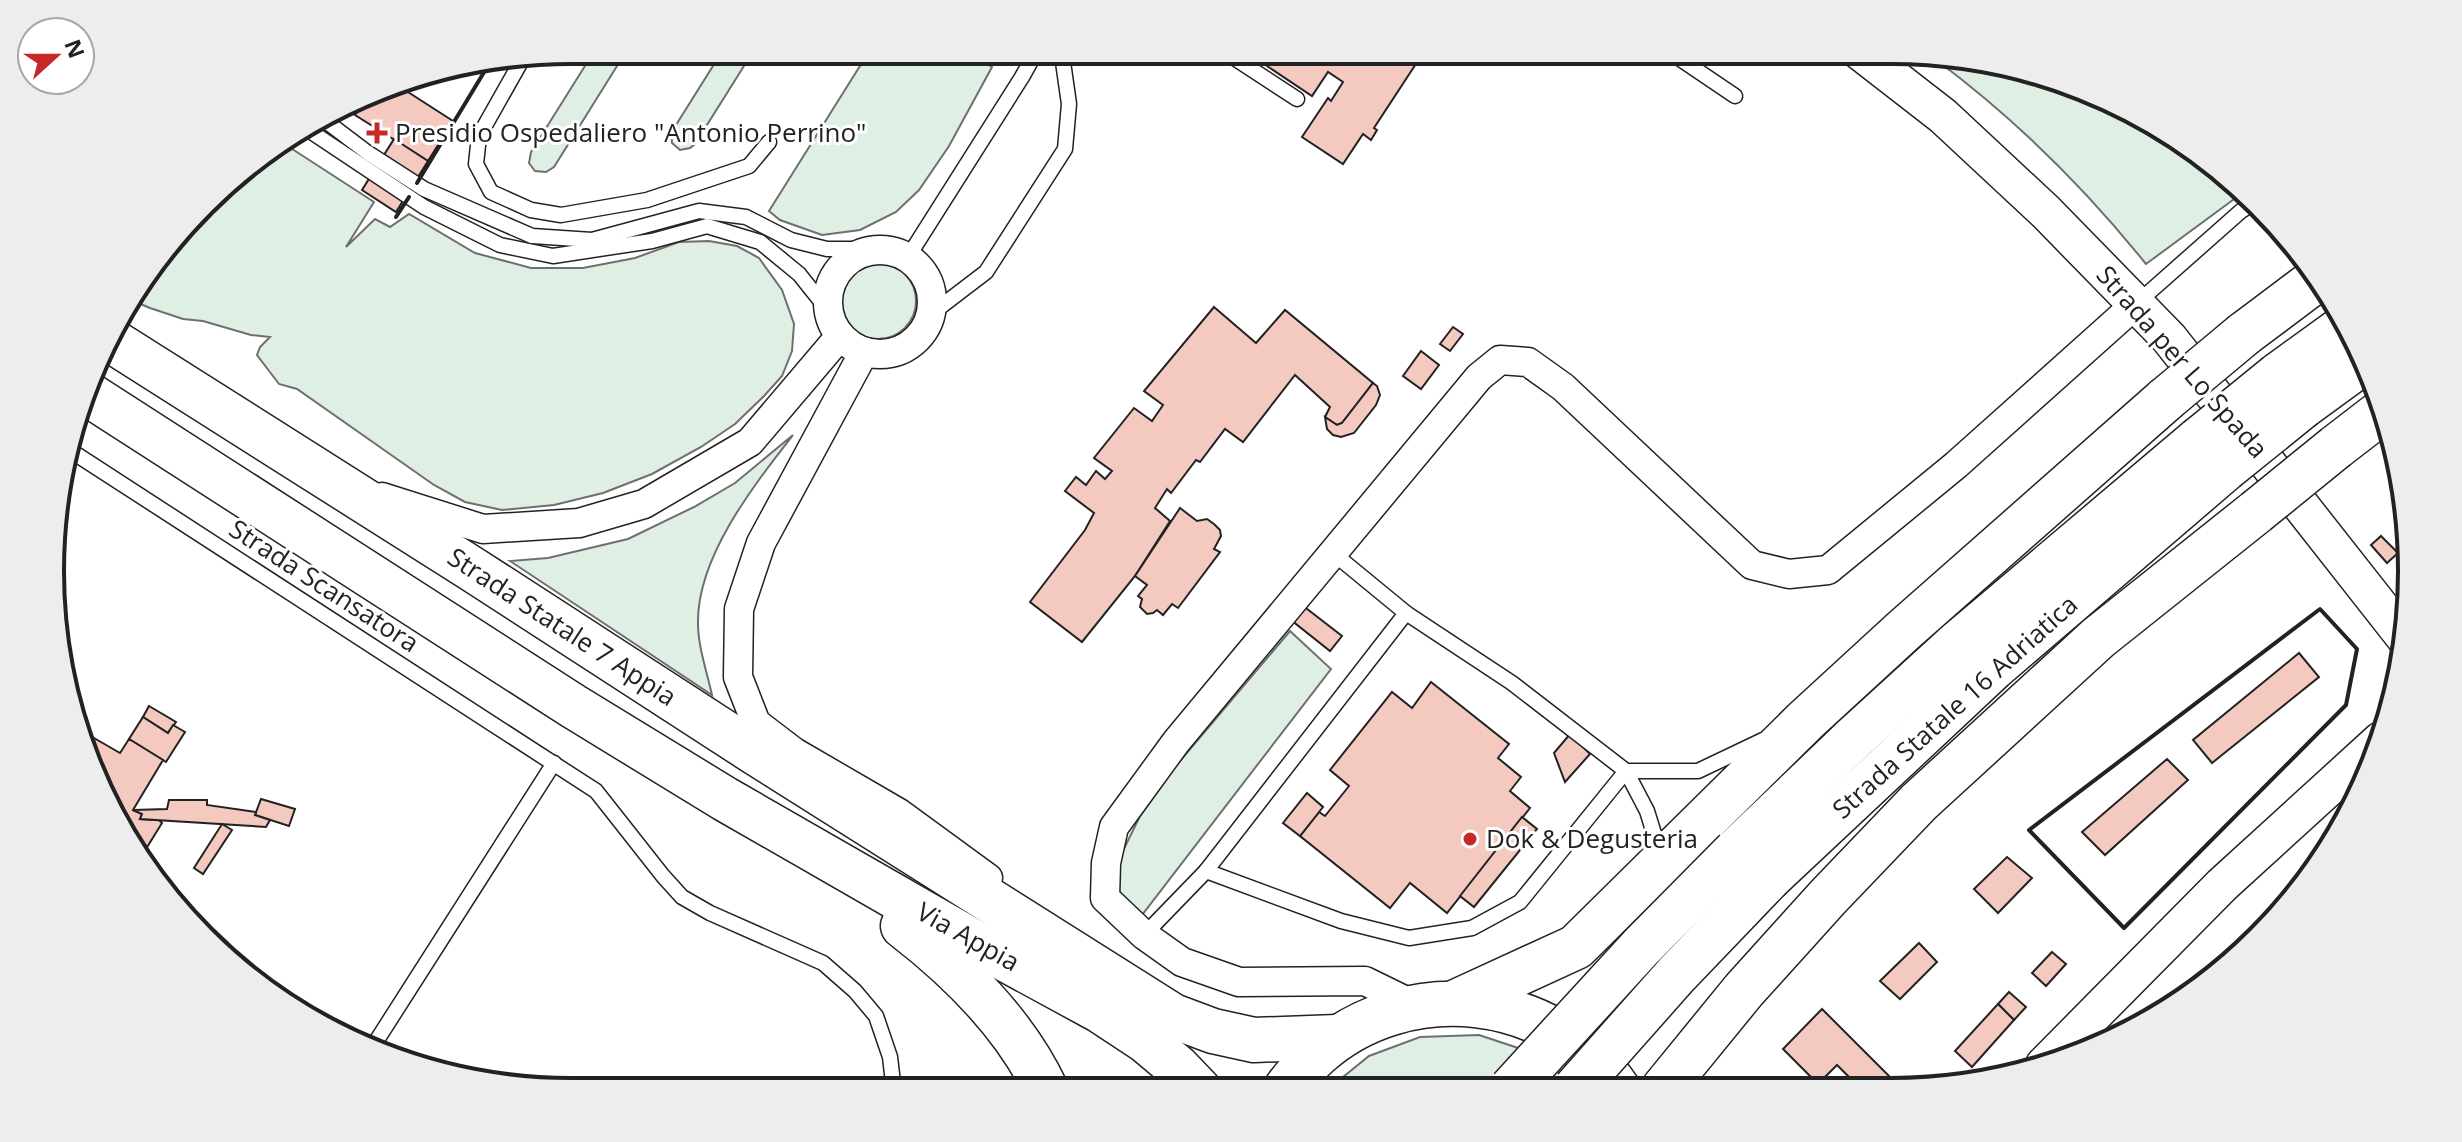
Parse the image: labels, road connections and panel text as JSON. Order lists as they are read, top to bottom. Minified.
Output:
{"streets":{"highway":["Strada Statale 7 Appia","Strada Statale 16 Adriatica","Via Appia"],"street":["Strada per Lo Spada"],"lane":["Strada Scansatora"]},"places":{"health":["Presidio Ospedaliero \"Antonio Perrino\""],"other":["Dok & Degusteria"]},"north":"right"}
